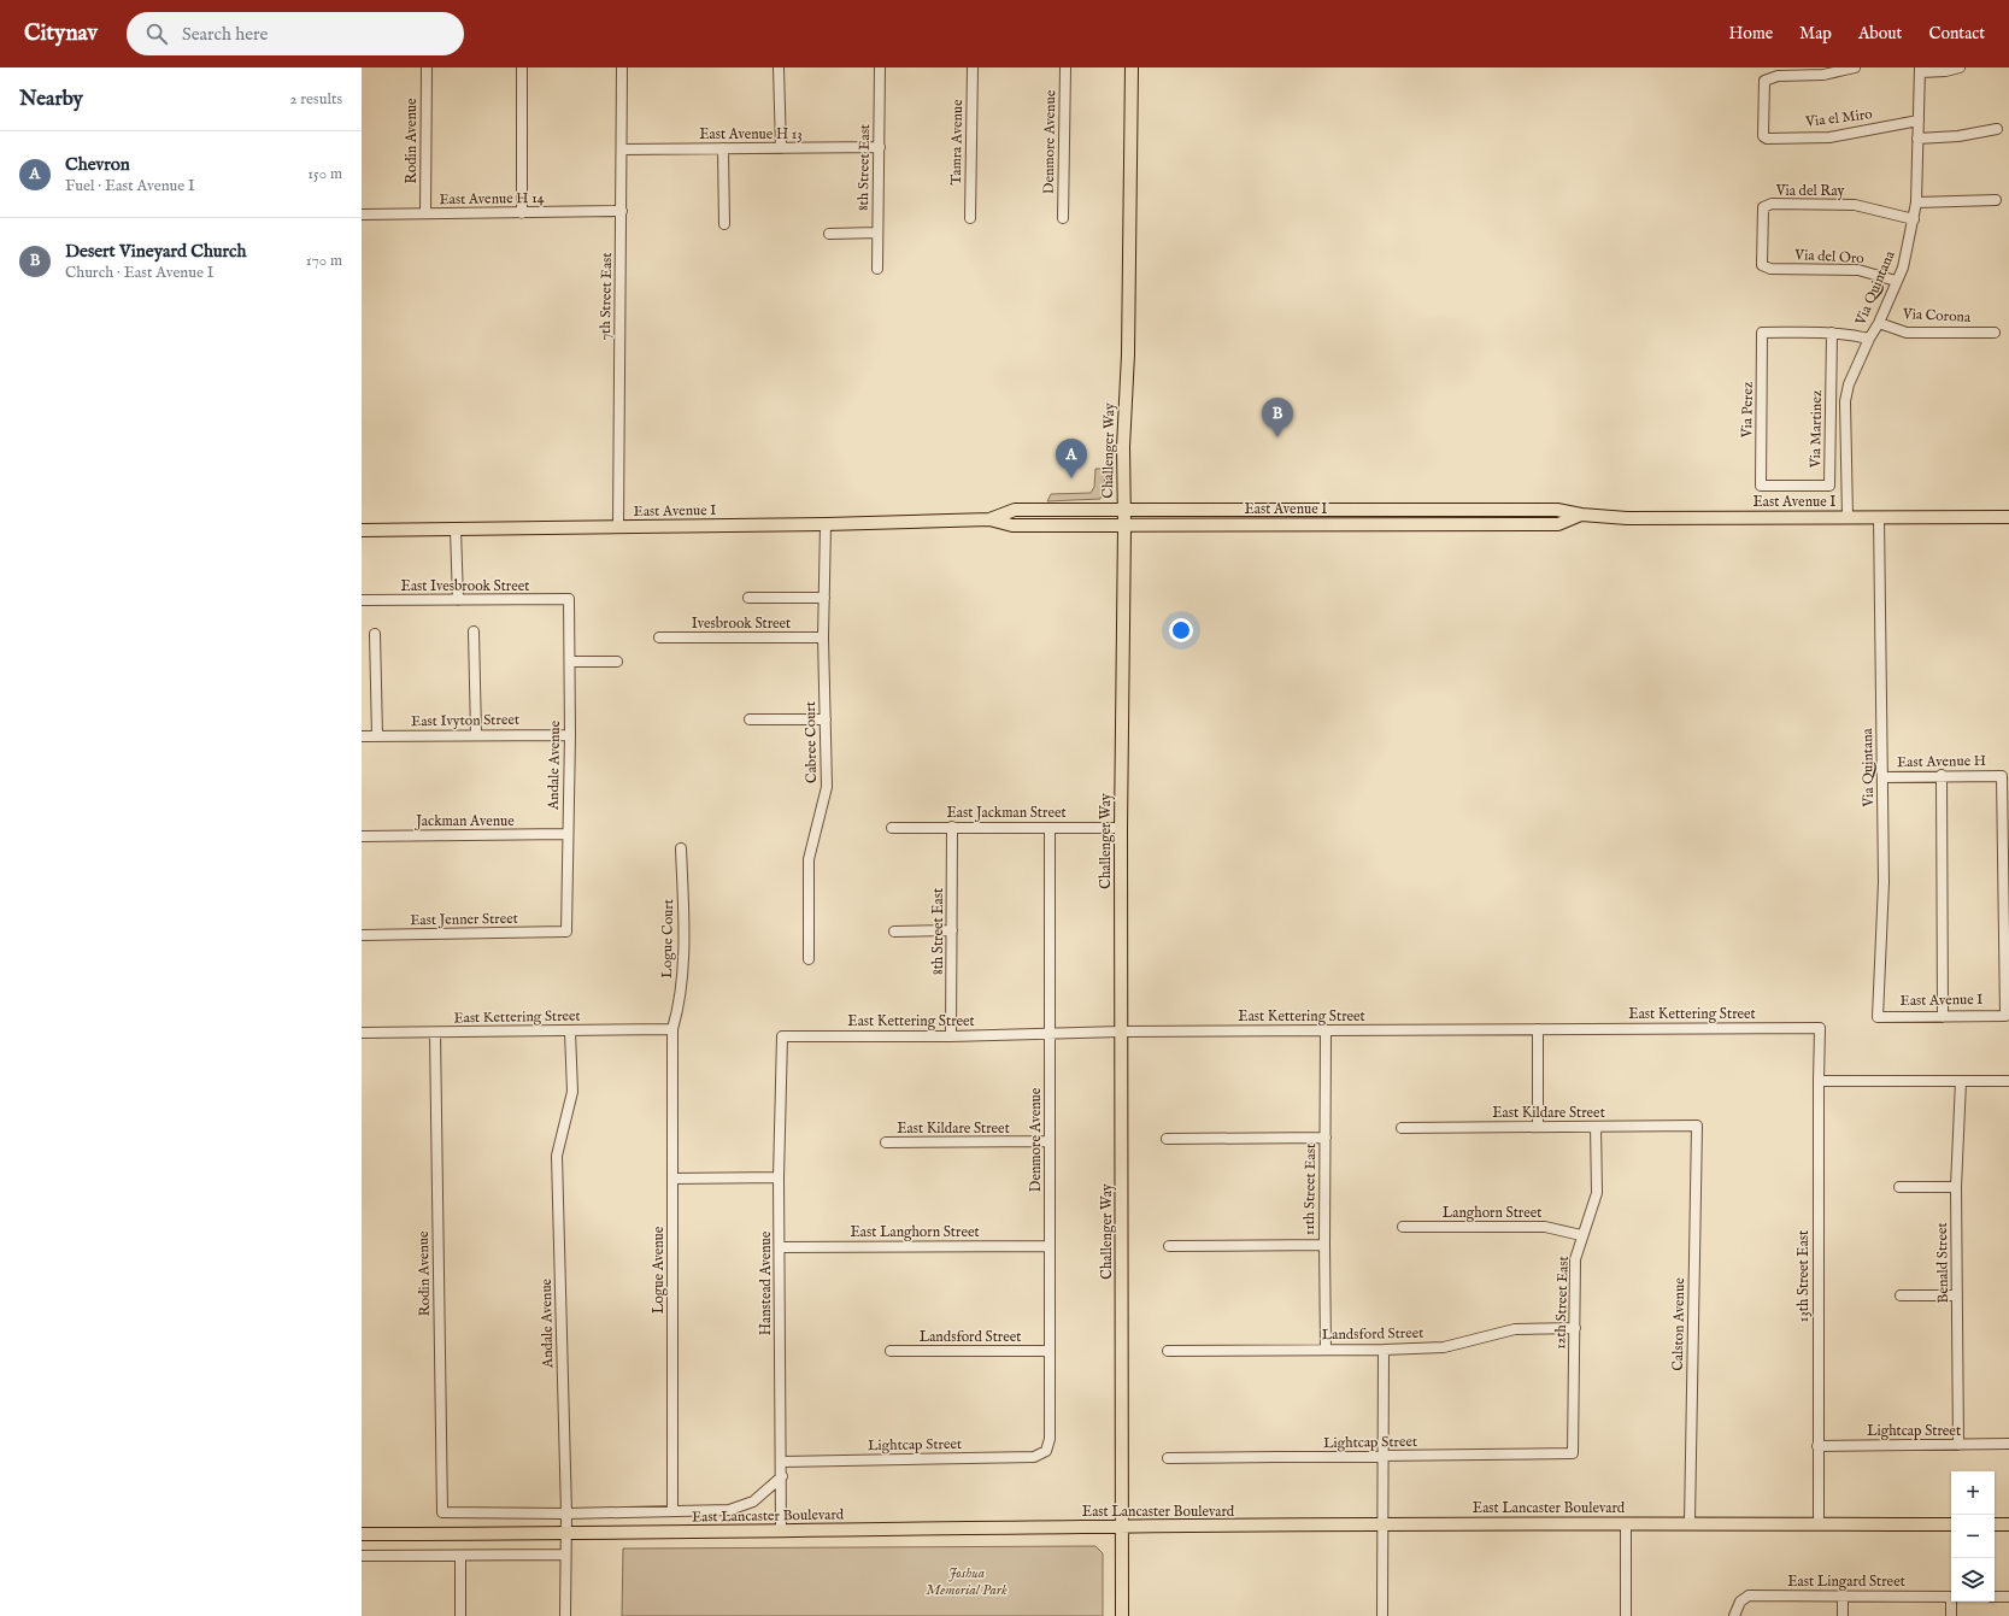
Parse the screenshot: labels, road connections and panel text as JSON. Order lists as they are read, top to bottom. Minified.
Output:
{"streets":{"main road":["Challenger Way","East Avenue I","East Lancaster Boulevard"],"street":["Via el Miro","East Avenue H 13","Rodin Avenue","Tamra Avenue","Denmore Avenue","8th Street East","Via del Ray","East Avenue H 14","Via del Oro","Via Quintana","7th Street East","Via Corona","Via Perez","Via Martinez","East Ivesbrook Street","Ivesbrook Street","East Ivyton Street","Cabree Court","East Avenue H","Andale Avenue","East Jackman Street","Jackman Avenue","East Jenner Street","Logue Court","East Kettering Street","East Kildare Street","11th Street East","Langhorn Street","East Langhorn Street","Benald Street","Logue Avenue","13th Street East","Hanstead Avenue","12th Street East","Calston Avenue","Landsford Street","Lightcap Street","East Lingard Street"]},"crossings":[["Via el Miro","Via Quintana"],["East Avenue H 13","8th Street East"],["East Avenue H 13","7th Street East"],["Rodin Avenue","East Avenue H 14"],["Rodin Avenue","East Kettering Street"],["Rodin Avenue","East Lancaster Boulevard"],["Denmore Avenue","East Jackman Street"],["Denmore Avenue","East Kettering Street"],["Denmore Avenue","East Kildare Street"],["Denmore Avenue","East Langhorn Street"],["Denmore Avenue","Landsford Street"],["Denmore Avenue","Lightcap Street"],["8th Street East","East Jackman Street"],["8th Street East","East Kettering Street"],["Via del Ray","Via del Oro"],["Via del Ray","Via Quintana"],["East Avenue H 14","7th Street East"],["Via del Oro","Via Quintana"],["Via Quintana","Via Corona"],["Via Quintana","East Avenue I"],["Via Quintana","East Avenue H"],["7th Street East","East Avenue I"],["Via Perez","Via Martinez"],["Challenger Way","East Avenue I"],["Challenger Way","East Jackman Street"],["Challenger Way","East Kettering Street"],["Challenger Way","East Lancaster Boulevard"],["East Avenue I","Cabree Court"],["East Avenue I","East Avenue H"],["East Ivesbrook Street","Andale Avenue"],["Ivesbrook Street","Cabree Court"],["East Ivyton Street","Andale Avenue"],["Andale Avenue","Jackman Avenue"],["Andale Avenue","East Jenner Street"],["Andale Avenue","East Kettering Street"],["Andale Avenue","East Lancaster Boulevard"],["Logue Court","East Kettering Street"],["Logue Court","Logue Avenue"],["East Kettering Street","11th Street East"],["East Kettering Street","Logue Avenue"],["East Kettering Street","13th Street East"],["East Kettering Street","Hanstead Avenue"],["East Kildare Street","12th Street East"],["East Kildare Street","Calston Avenue"],["11th Street East","Landsford Street"],["Langhorn Street","12th Street East"],["East Langhorn Street","Hanstead Avenue"],["Benald Street","Lightcap Street"],["Logue Avenue","East Lancaster Boulevard"],["13th Street East","Lightcap Street"],["13th Street East","East Lancaster Boulevard"],["Hanstead Avenue","Lightcap Street"],["Hanstead Avenue","East Lancaster Boulevard"],["12th Street East","Landsford Street"],["12th Street East","Lightcap Street"],["Calston Avenue","East Lancaster Boulevard"]],"parks":["Joshua Memorial Park"],"page":{"header":"Citynav","search":"Search here","nav":["Home","Map","About","Contact"],"heading":["Nearby","2 results"],"list":[{"mark":"A","name":"Chevron","note":"Fuel · East Avenue I","value":"150 m"},{"mark":"B","name":"Desert Vineyard Church","note":"Church · East Avenue I","value":"170 m"}],"pins":["B","A"],"map_buttons":["+","−"]}}
